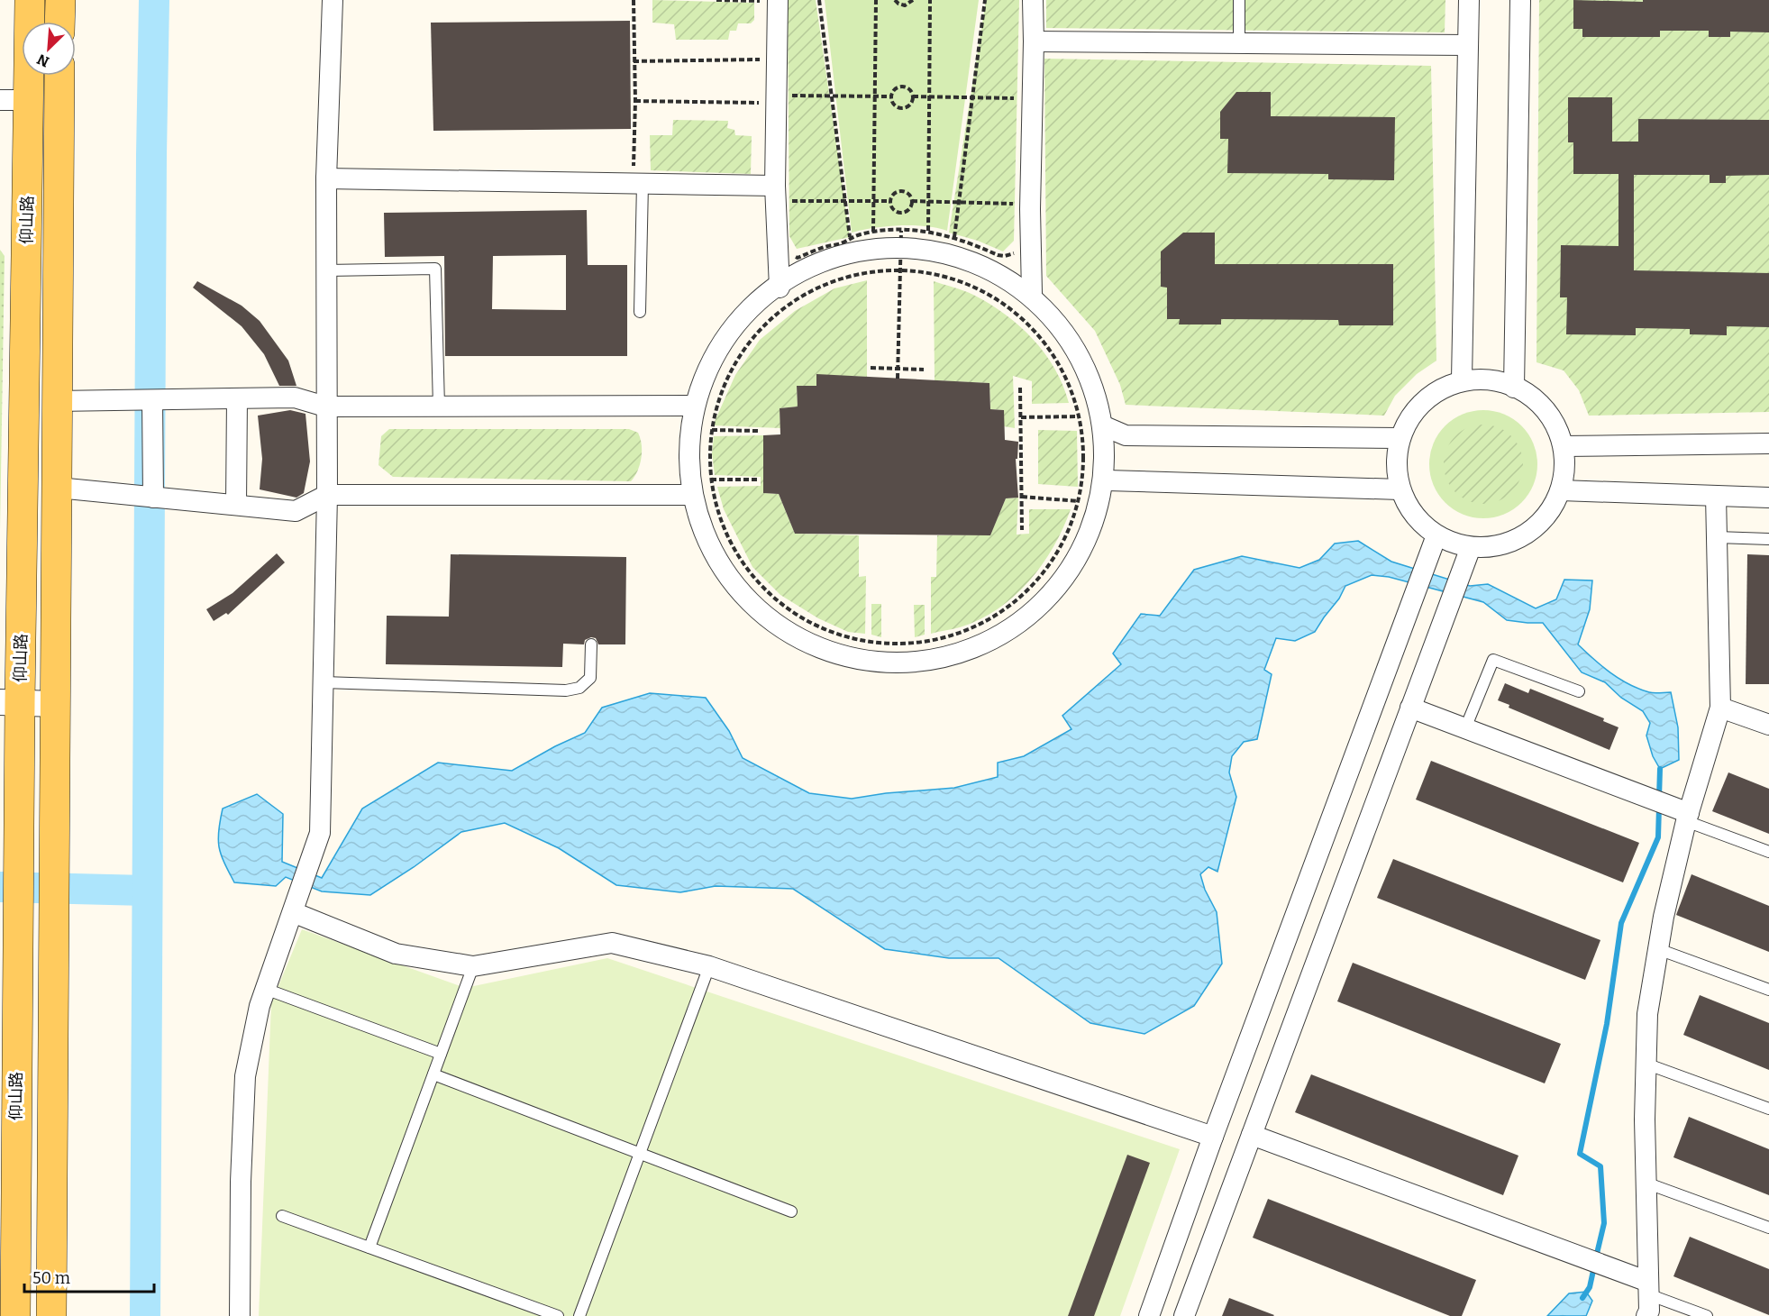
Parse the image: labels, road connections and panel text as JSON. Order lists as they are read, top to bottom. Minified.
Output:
{"streets":{"main road":["仰山路"]},"scale_bar":"50 m","north":"bottom left"}
